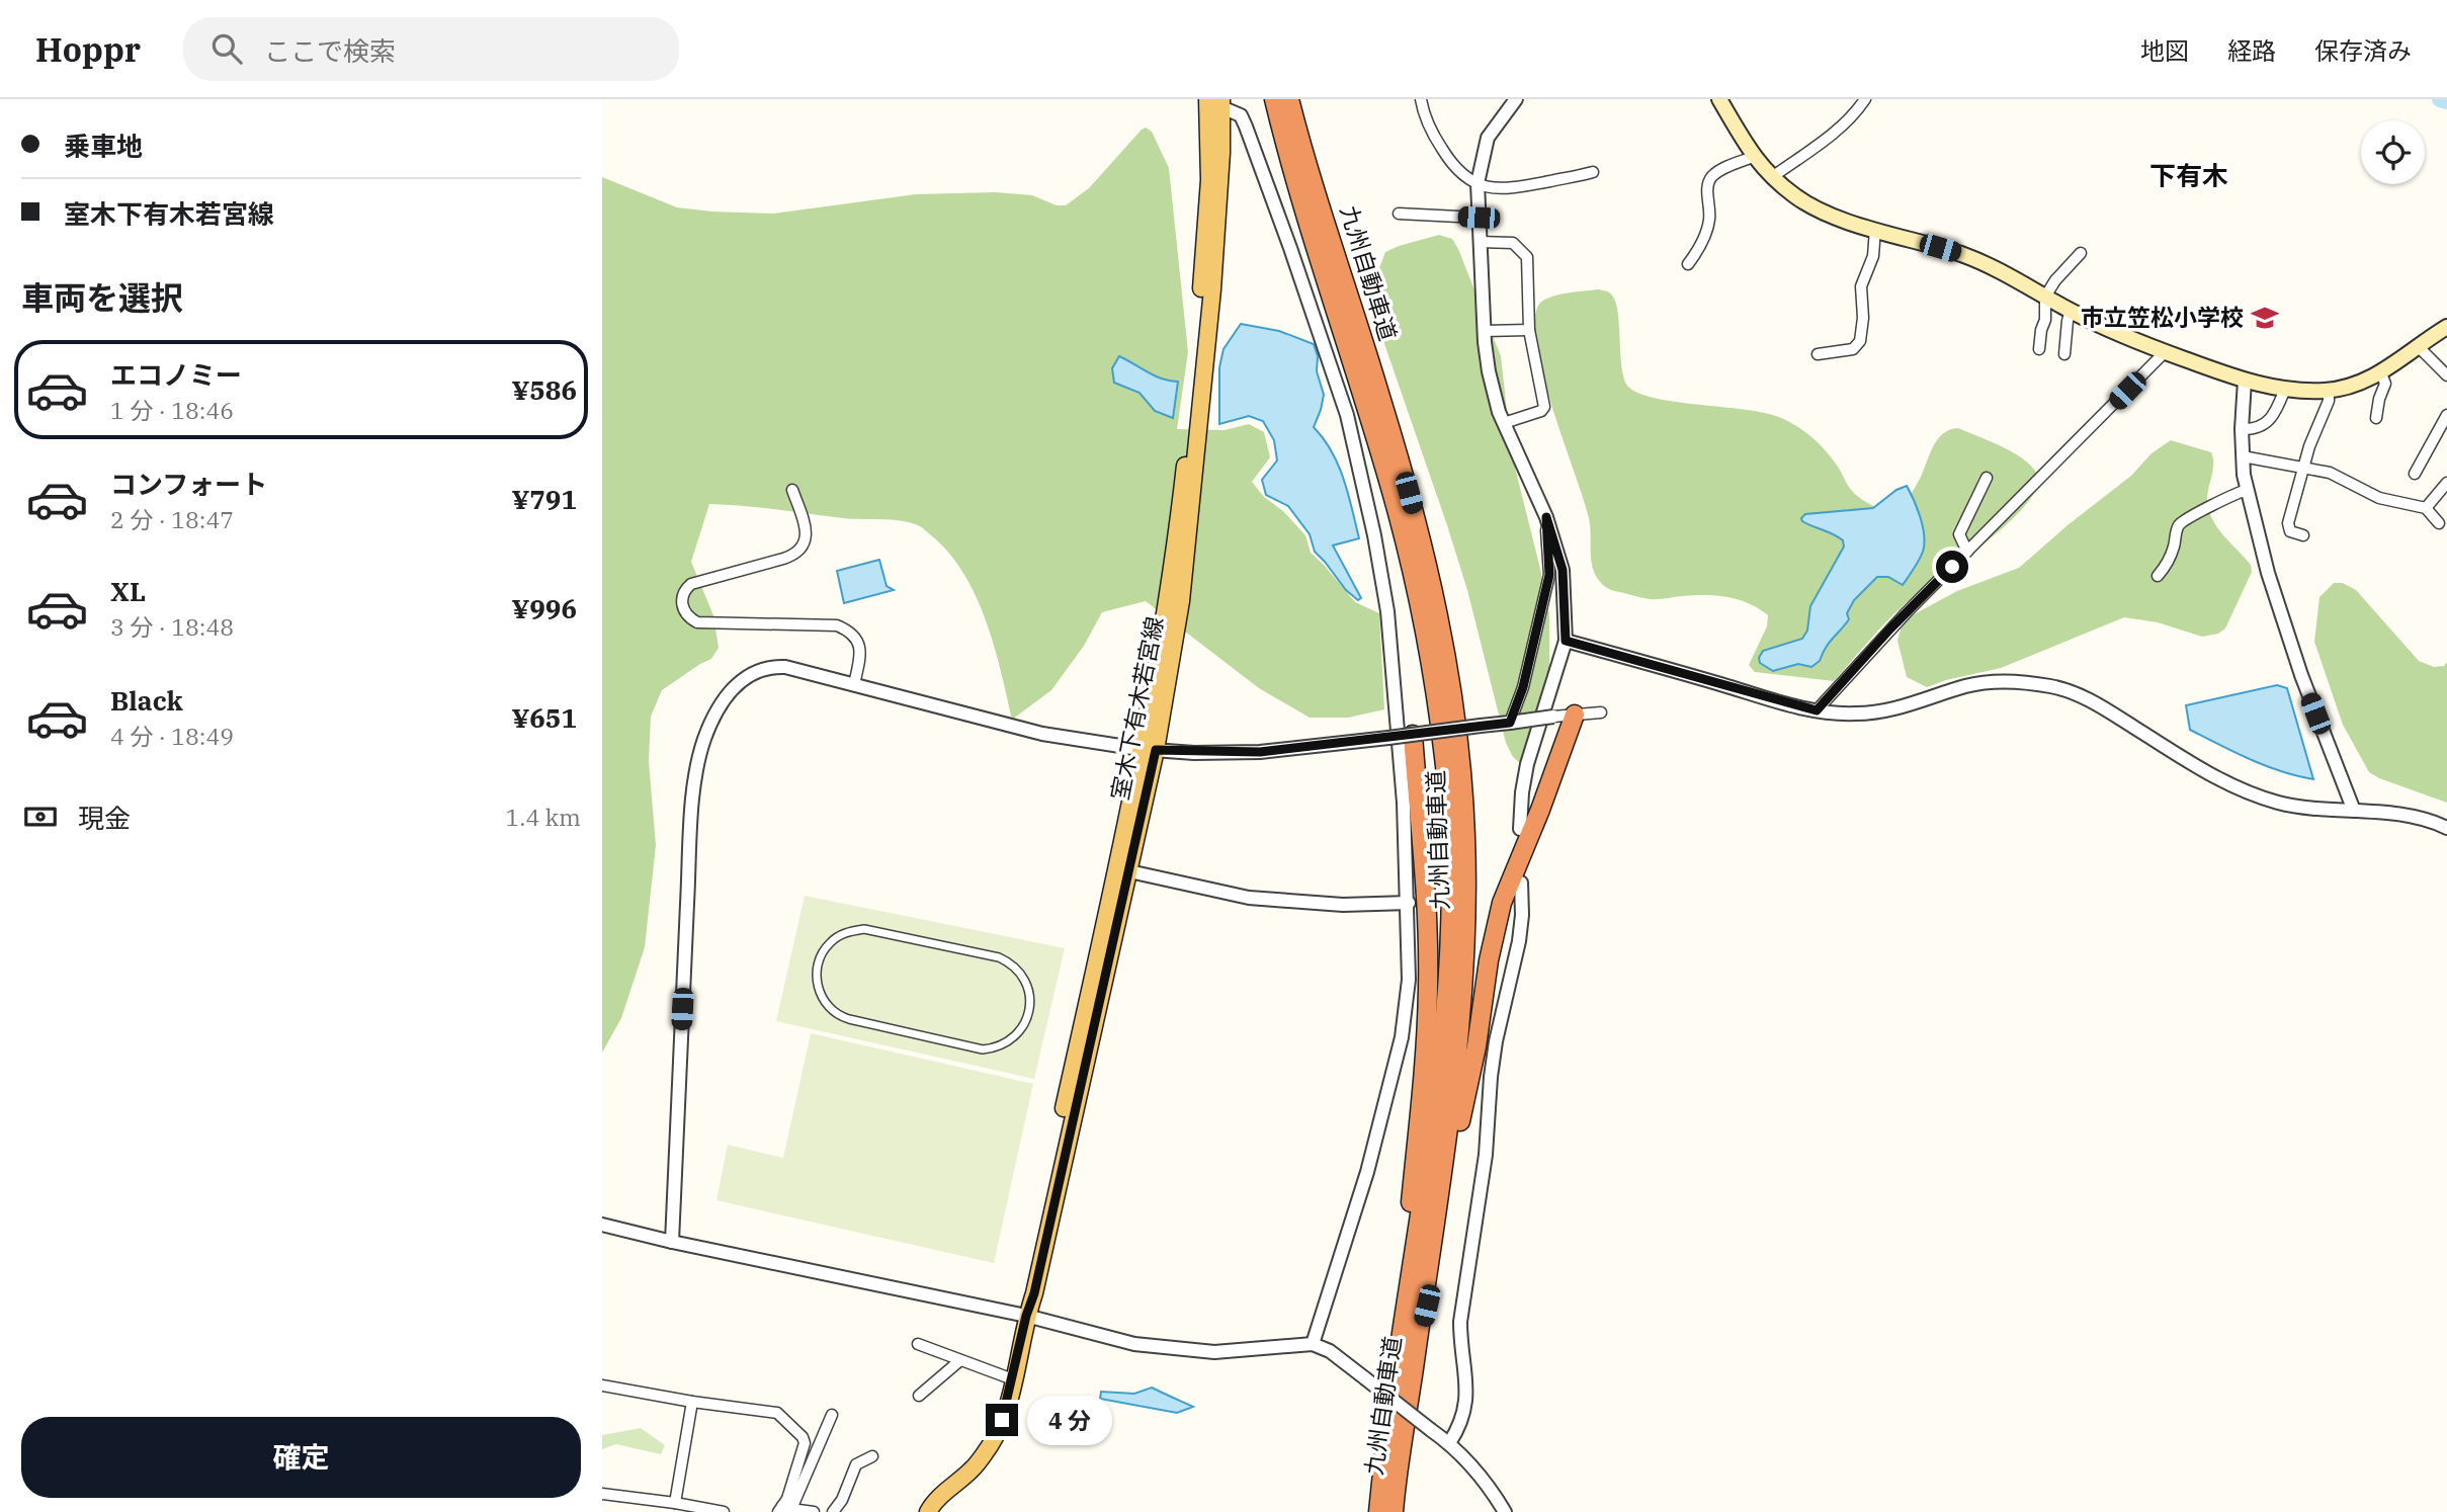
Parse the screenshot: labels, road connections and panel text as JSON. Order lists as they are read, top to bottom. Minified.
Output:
{"streets":{"highway":["九州自動車道"],"main road":["室木下有木若宮線"]},"districts":["下有木"],"places":{"school or university":["市立笠松小学校"]},"page":{"header":"Hoppr","search":"ここで検索","nav":["地図","経路","保存済み"],"banner":["乗車地","室木下有木若宮線"],"heading":"車両を選択","list":[{"name":"エコノミー","note":"1 分 · 18:46","value":"¥586"},{"name":"コンフォート","note":"2 分 · 18:47","value":"¥791"},{"name":"XL","note":"3 分 · 18:48","value":"¥996"},{"name":"Black","note":"4 分 · 18:49","value":"¥651"}],"pay":["現金","1.4 km"],"bubble":"4 分","buttons":"確定"}}
